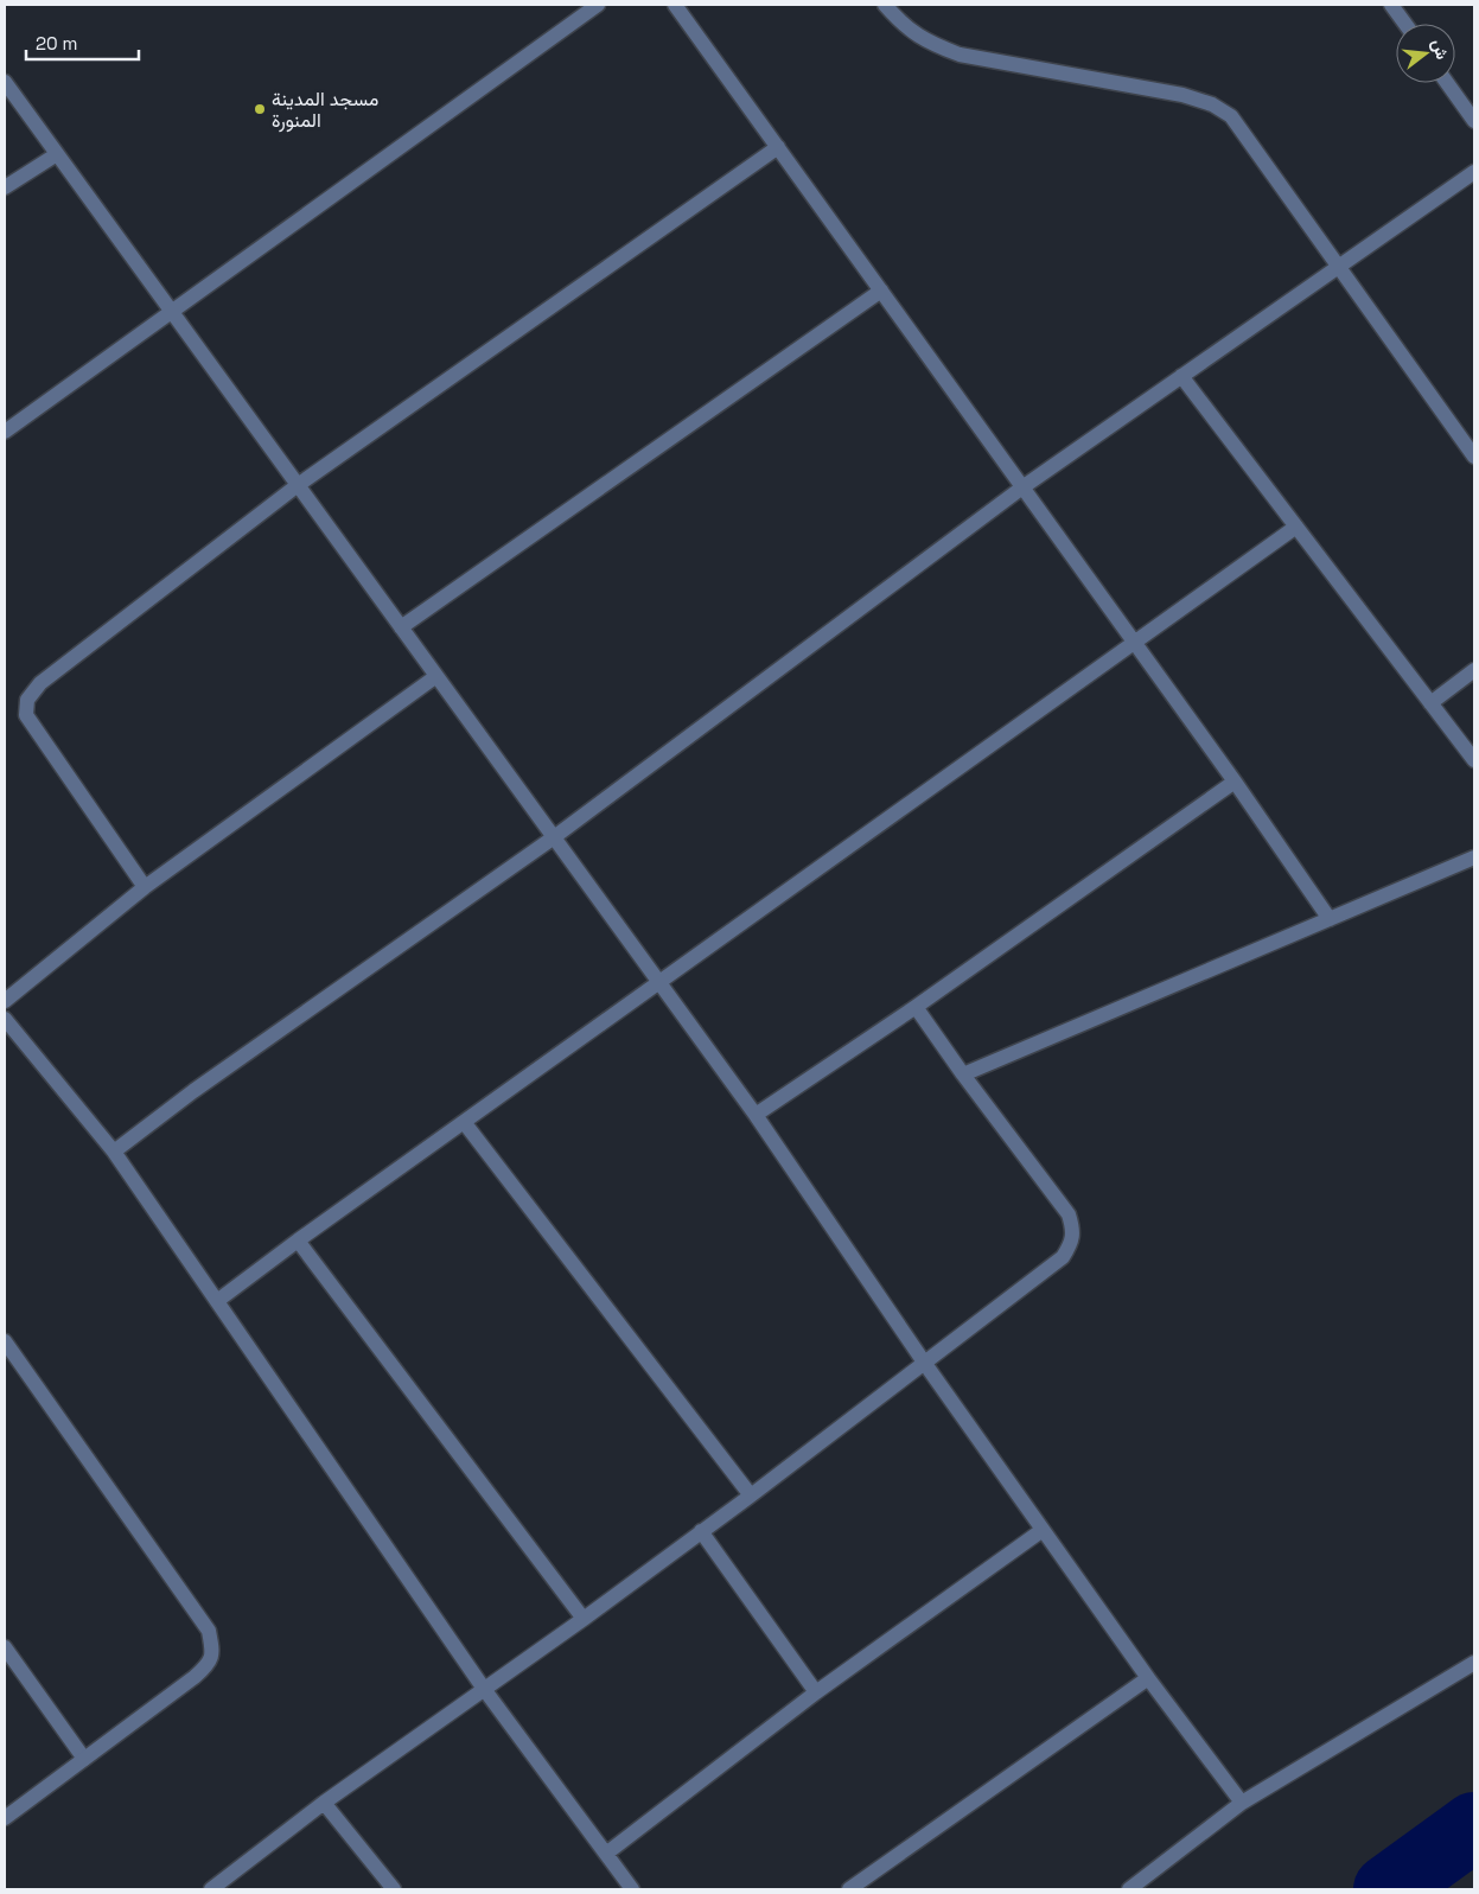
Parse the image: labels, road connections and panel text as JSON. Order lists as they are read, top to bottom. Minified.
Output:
{"places":["مسجد المدينة المنورة"],"scale_bar":"20 m","north":"right"}
